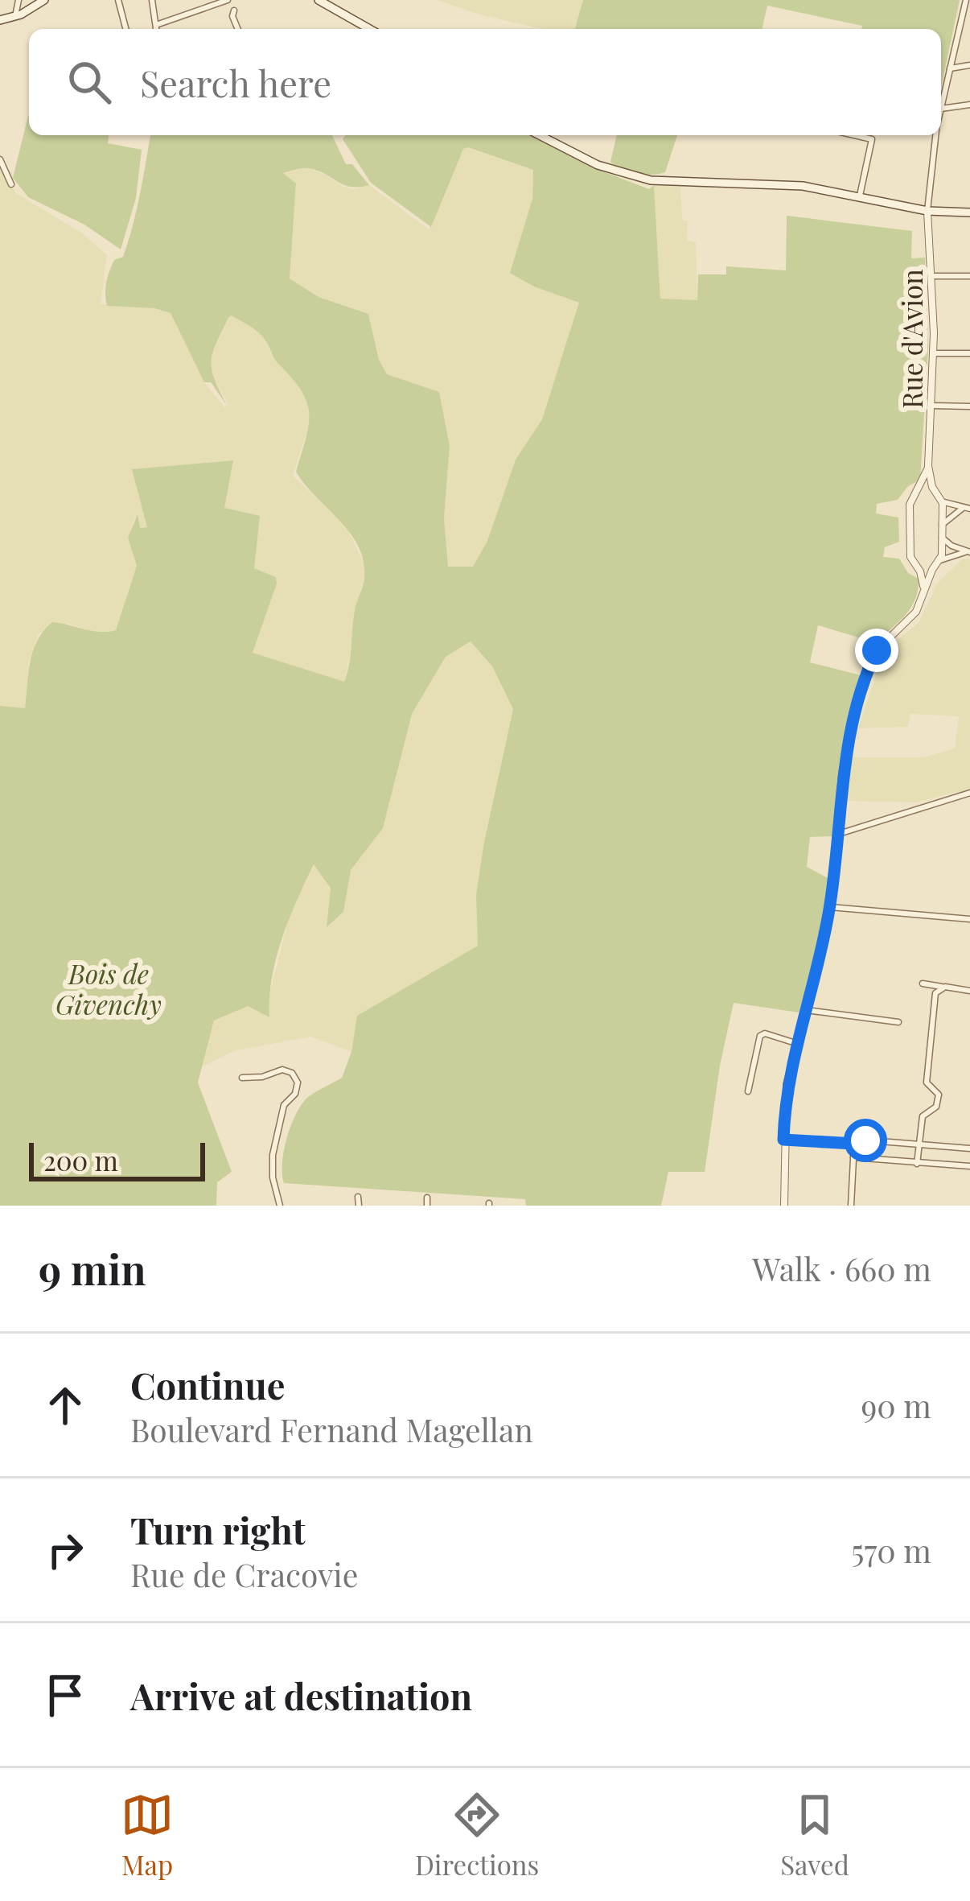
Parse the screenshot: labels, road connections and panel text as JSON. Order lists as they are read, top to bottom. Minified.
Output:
{"streets":{"street":["Rue d'Avion"]},"parks":["Bois de Givenchy"],"scale_bar":"200 m","page":{"search":"Search here","scale":"200 m","heading":["9 min","Walk · 660 m"],"list":[["Continue","Boulevard Fernand Magellan","90 m"],["Turn right","Rue de Cracovie","570 m"],"Arrive at destination"],"nav":["Map","Directions","Saved"]}}
